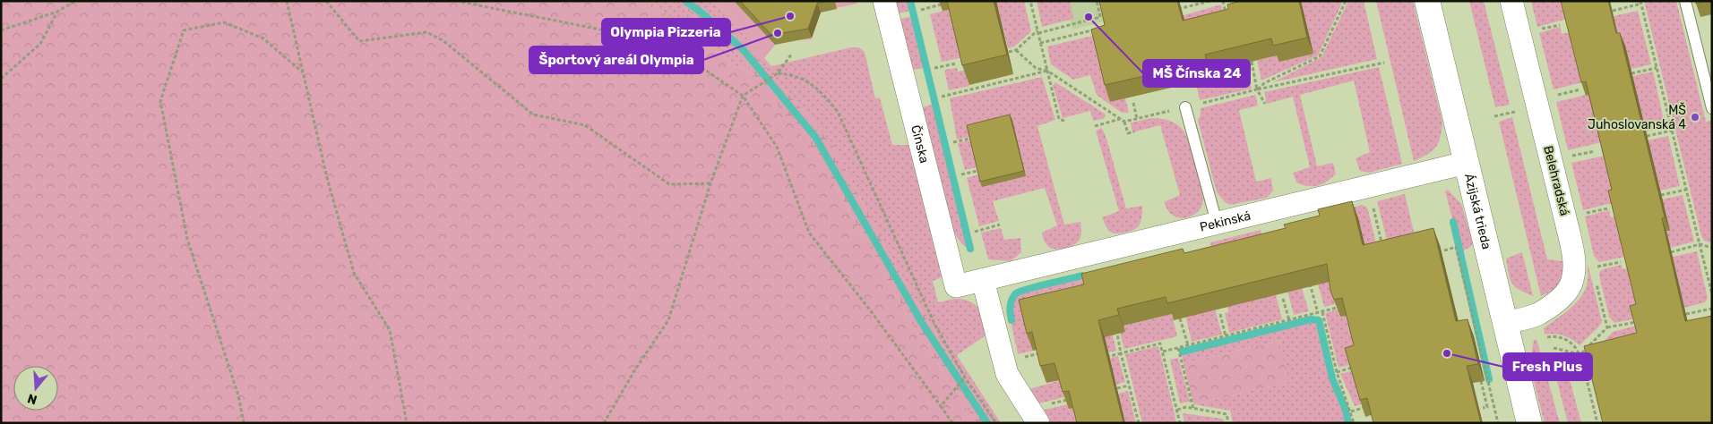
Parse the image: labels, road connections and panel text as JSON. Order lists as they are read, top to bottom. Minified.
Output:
{"streets":{"street":["Čínska","Belehradská","Ázijská trieda","Pekinská"]},"crossings":[["Čínska","Pekinská"],["Belehradská","Ázijská trieda"],["Ázijská trieda","Pekinská"]],"places":["Olympia Pizzeria","MŠ Čínska 24","Športový areál Olympia","MŠ Juhoslovanská 4","Fresh Plus"],"north":"bottom"}
